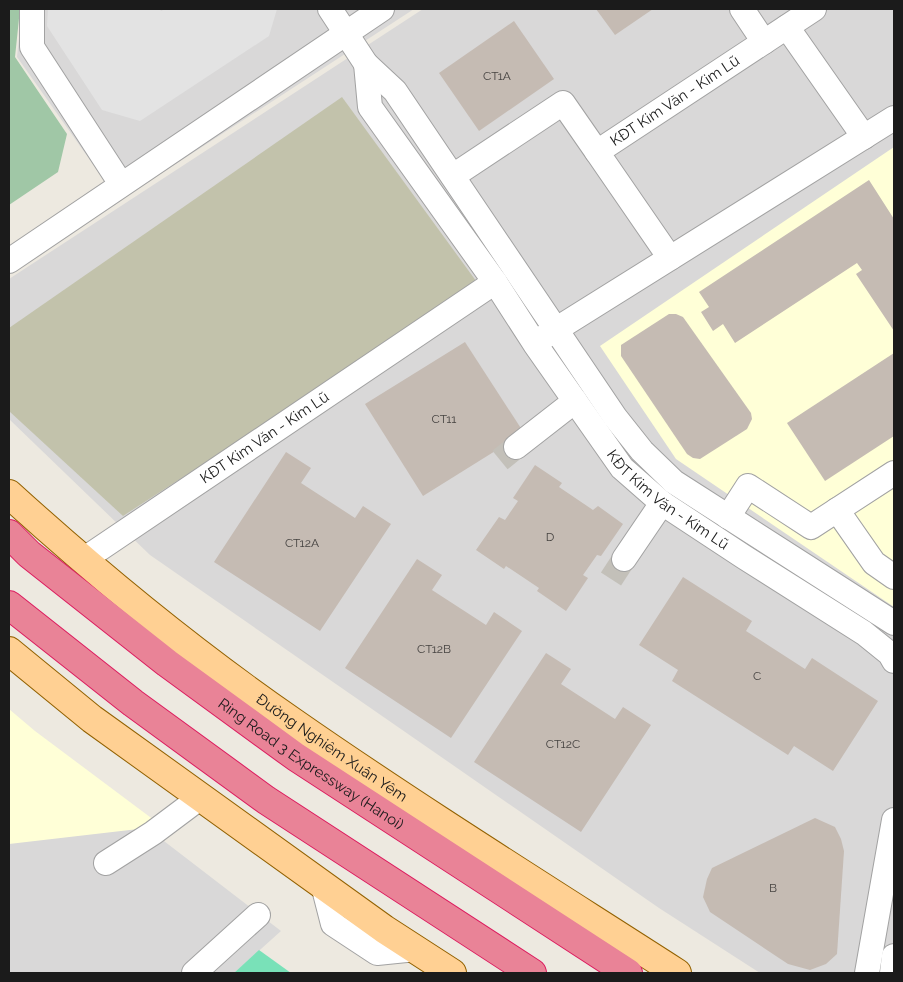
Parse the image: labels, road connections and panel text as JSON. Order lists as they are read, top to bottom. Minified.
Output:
{"streets":{"highway":["Ring Road 3 Expressway (Hanoi)"],"main road":["Đường Nghiêm Xuân Yêm"],"street":["KĐT Kim Văn - Kim Lũ"]},"crossings":[["KĐT Kim Văn - Kim Lũ","Đường Nghiêm Xuân Yêm"]],"house_numbers":["CT1A","CT11","D","CT12A","CT12B","C","CT12C","B"]}
